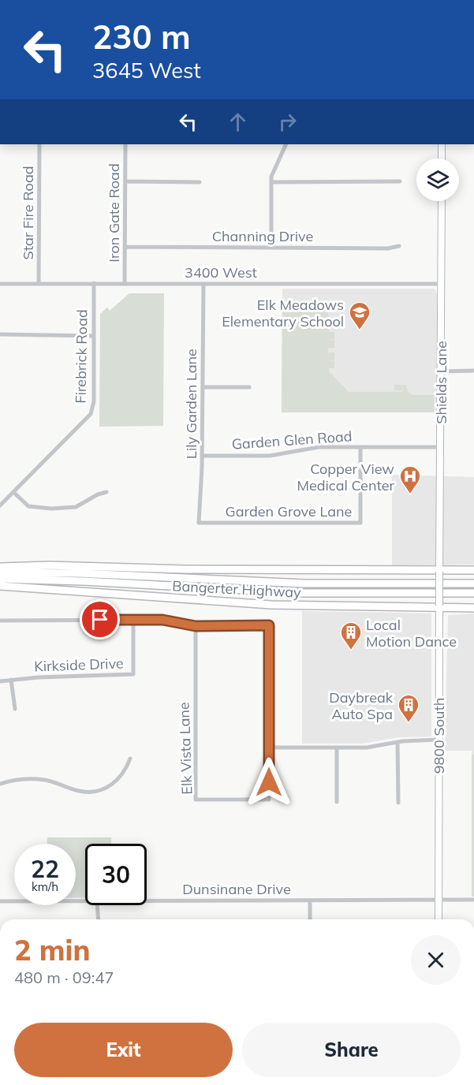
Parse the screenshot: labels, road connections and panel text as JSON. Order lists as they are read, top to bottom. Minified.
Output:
{"streets":{"highway":["Bangerter Highway"],"main road":["Shields Lane","9800 South"],"street":["Star Fire Road","Iron Gate Road","Channing Drive","3400 West","Firebrick Road","Lily Garden Lane","Garden Glen Road","Garden Grove Lane","Kirkside Drive","Elk Vista Lane","Dunsinane Drive"]},"crossings":[["Star Fire Road","3400 West"],["Iron Gate Road","Channing Drive"],["Iron Gate Road","3400 West"],["3400 West","Firebrick Road"],["3400 West","Shields Lane"],["3400 West","Lily Garden Lane"],["Shields Lane","Garden Glen Road"],["Shields Lane","9800 South"],["Lily Garden Lane","Garden Glen Road"],["Lily Garden Lane","Garden Grove Lane"],["Garden Glen Road","Garden Grove Lane"],["9800 South","Dunsinane Drive"]],"places":{"school or university":["Elk Meadows Elementary School"],"hospital":["Copper View Medical Center"],"building":["Local Motion Dance","Daybreak Auto Spa"]},"page":{"turn":["230 m","3645 West"],"speed":"22 km/h","limit":"30","heading":["2 min","480 m · 09:47"],"buttons":["Exit","Share"]}}
